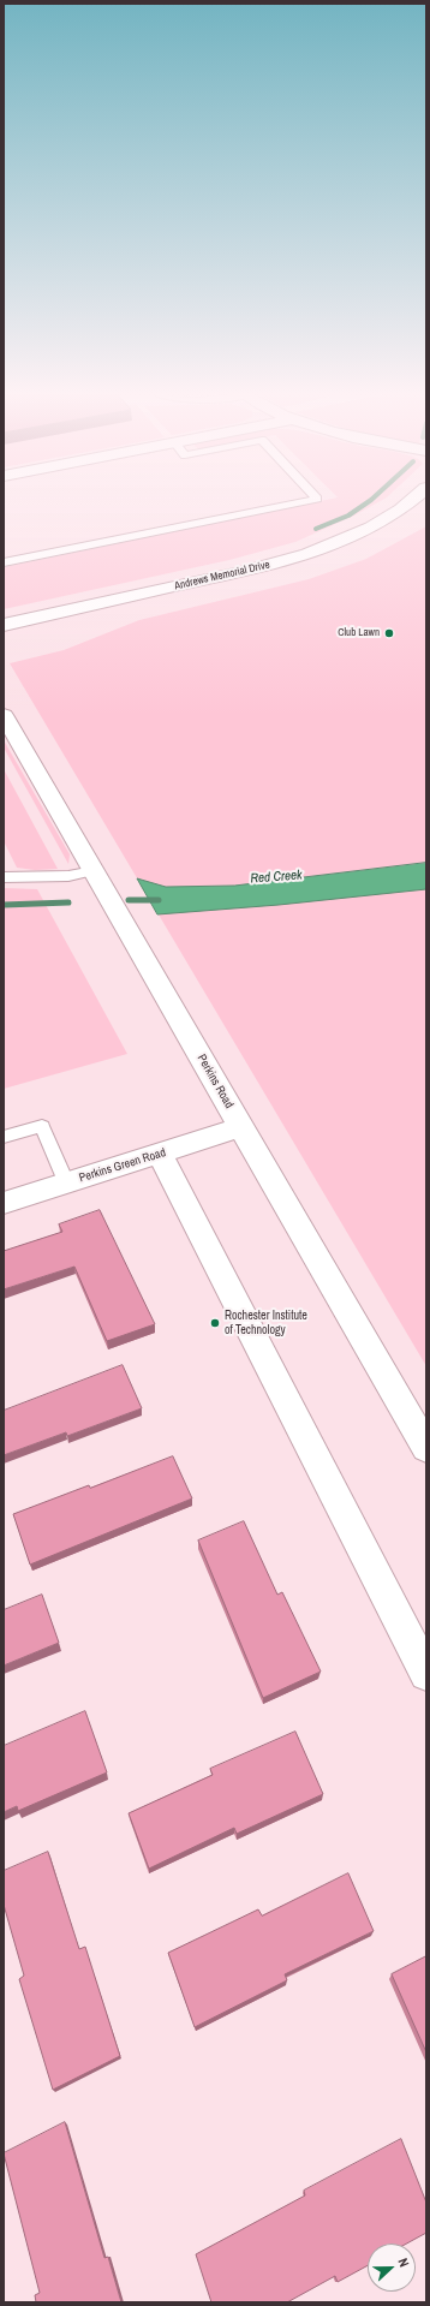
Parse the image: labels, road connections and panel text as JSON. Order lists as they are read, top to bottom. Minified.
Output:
{"streets":{"street":["Andrews Memorial Drive","Perkins Road","Perkins Green Road"]},"crossings":[["Perkins Road","Perkins Green Road"]],"water":["Red Creek"],"places":["Club Lawn","Rochester Institute of Technology"],"north":"right"}
